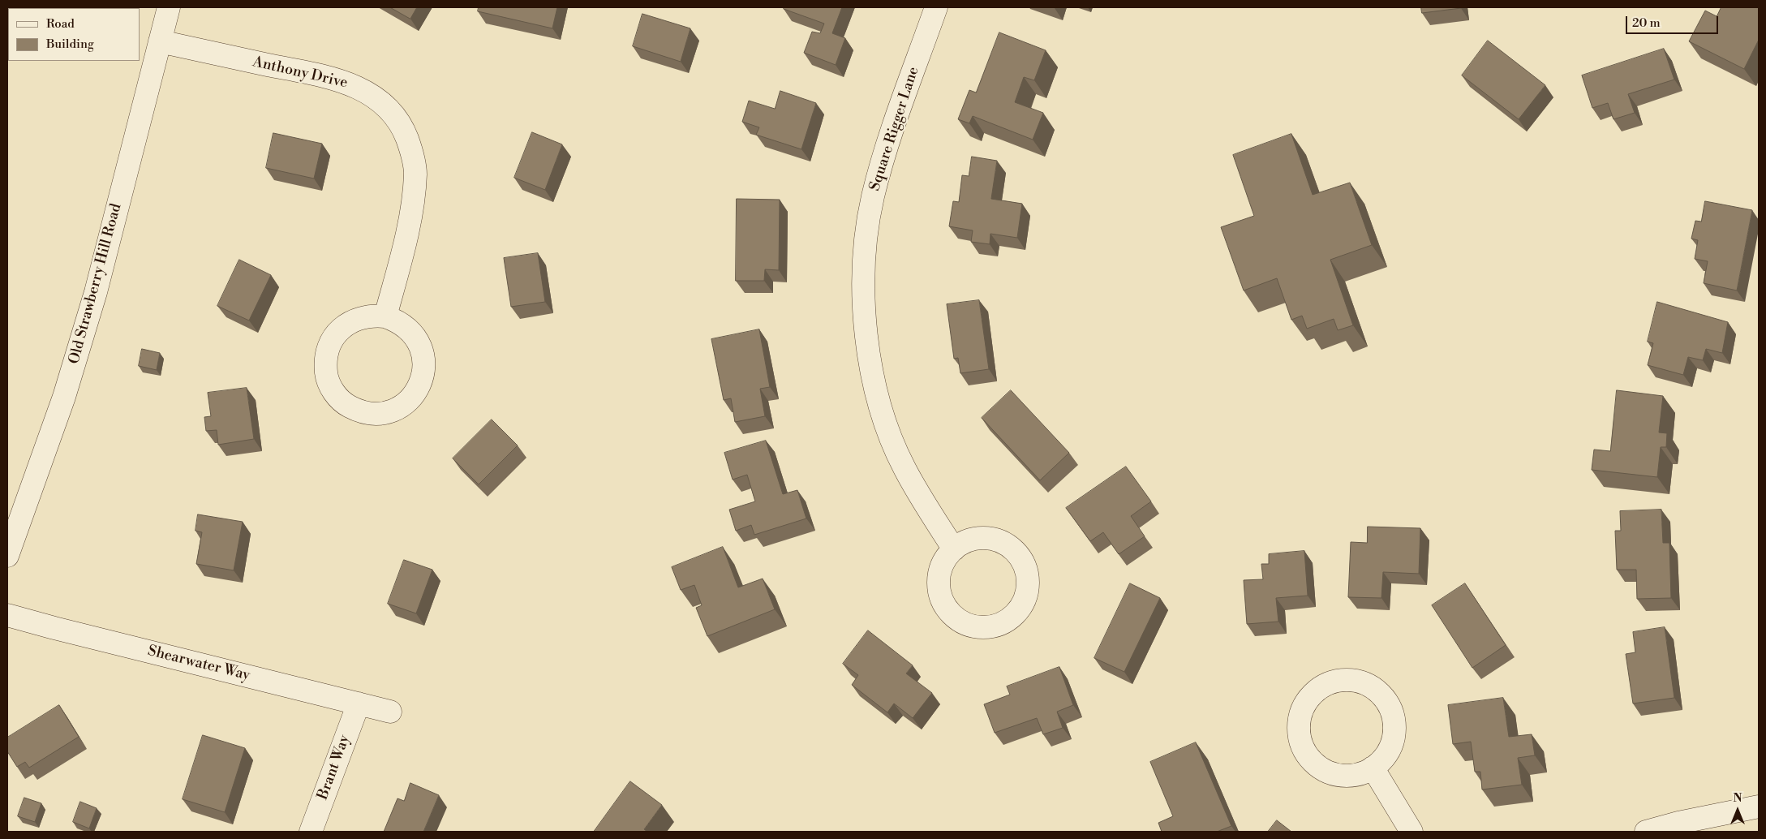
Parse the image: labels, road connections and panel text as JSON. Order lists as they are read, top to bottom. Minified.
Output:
{"streets":{"street":["Anthony Drive","Square Rigger Lane","Old Strawberry Hill Road","Shearwater Way","Brant Way"]},"crossings":[["Anthony Drive","Old Strawberry Hill Road"],["Shearwater Way","Brant Way"]],"legend":["Road","Building"],"scale_bar":"20 m","north":"top"}
